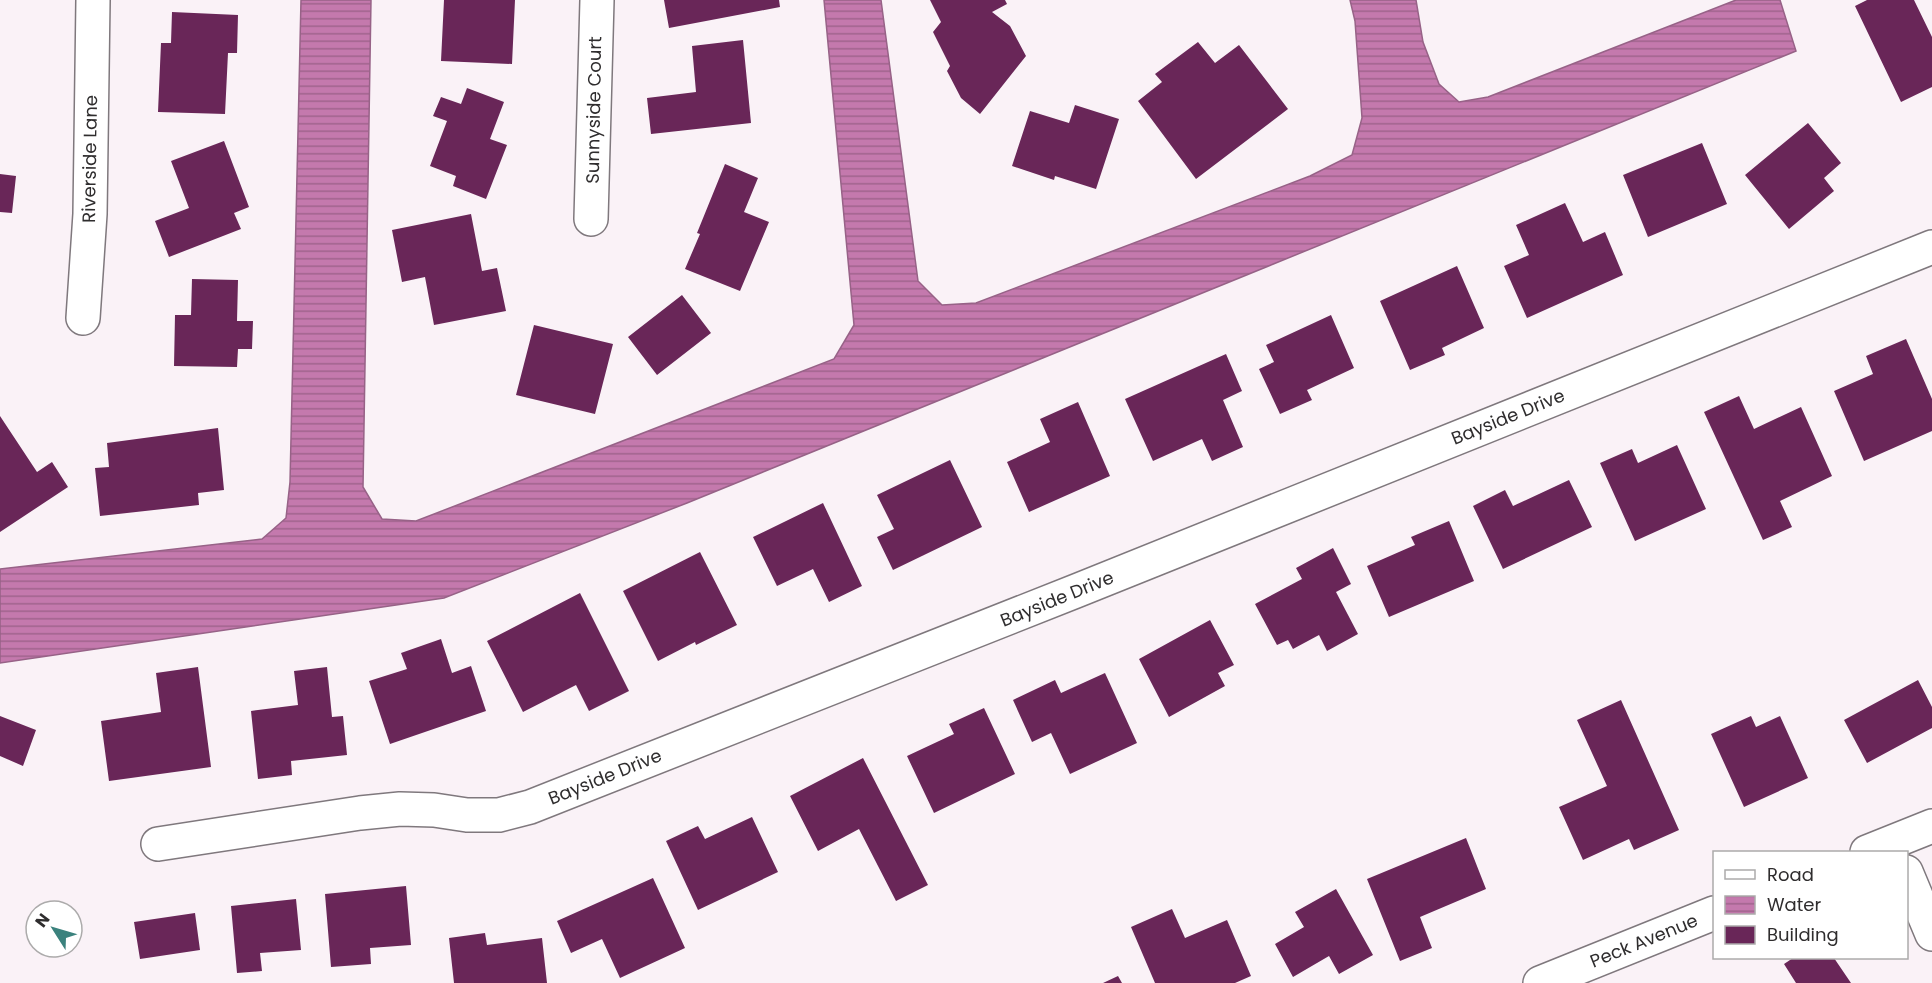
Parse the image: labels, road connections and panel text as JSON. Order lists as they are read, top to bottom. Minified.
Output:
{"streets":{"street":["Sunnyside Court","Riverside Lane","Bayside Drive","Peck Avenue"]},"legend":["Road","Water","Building"],"north":"top left"}
